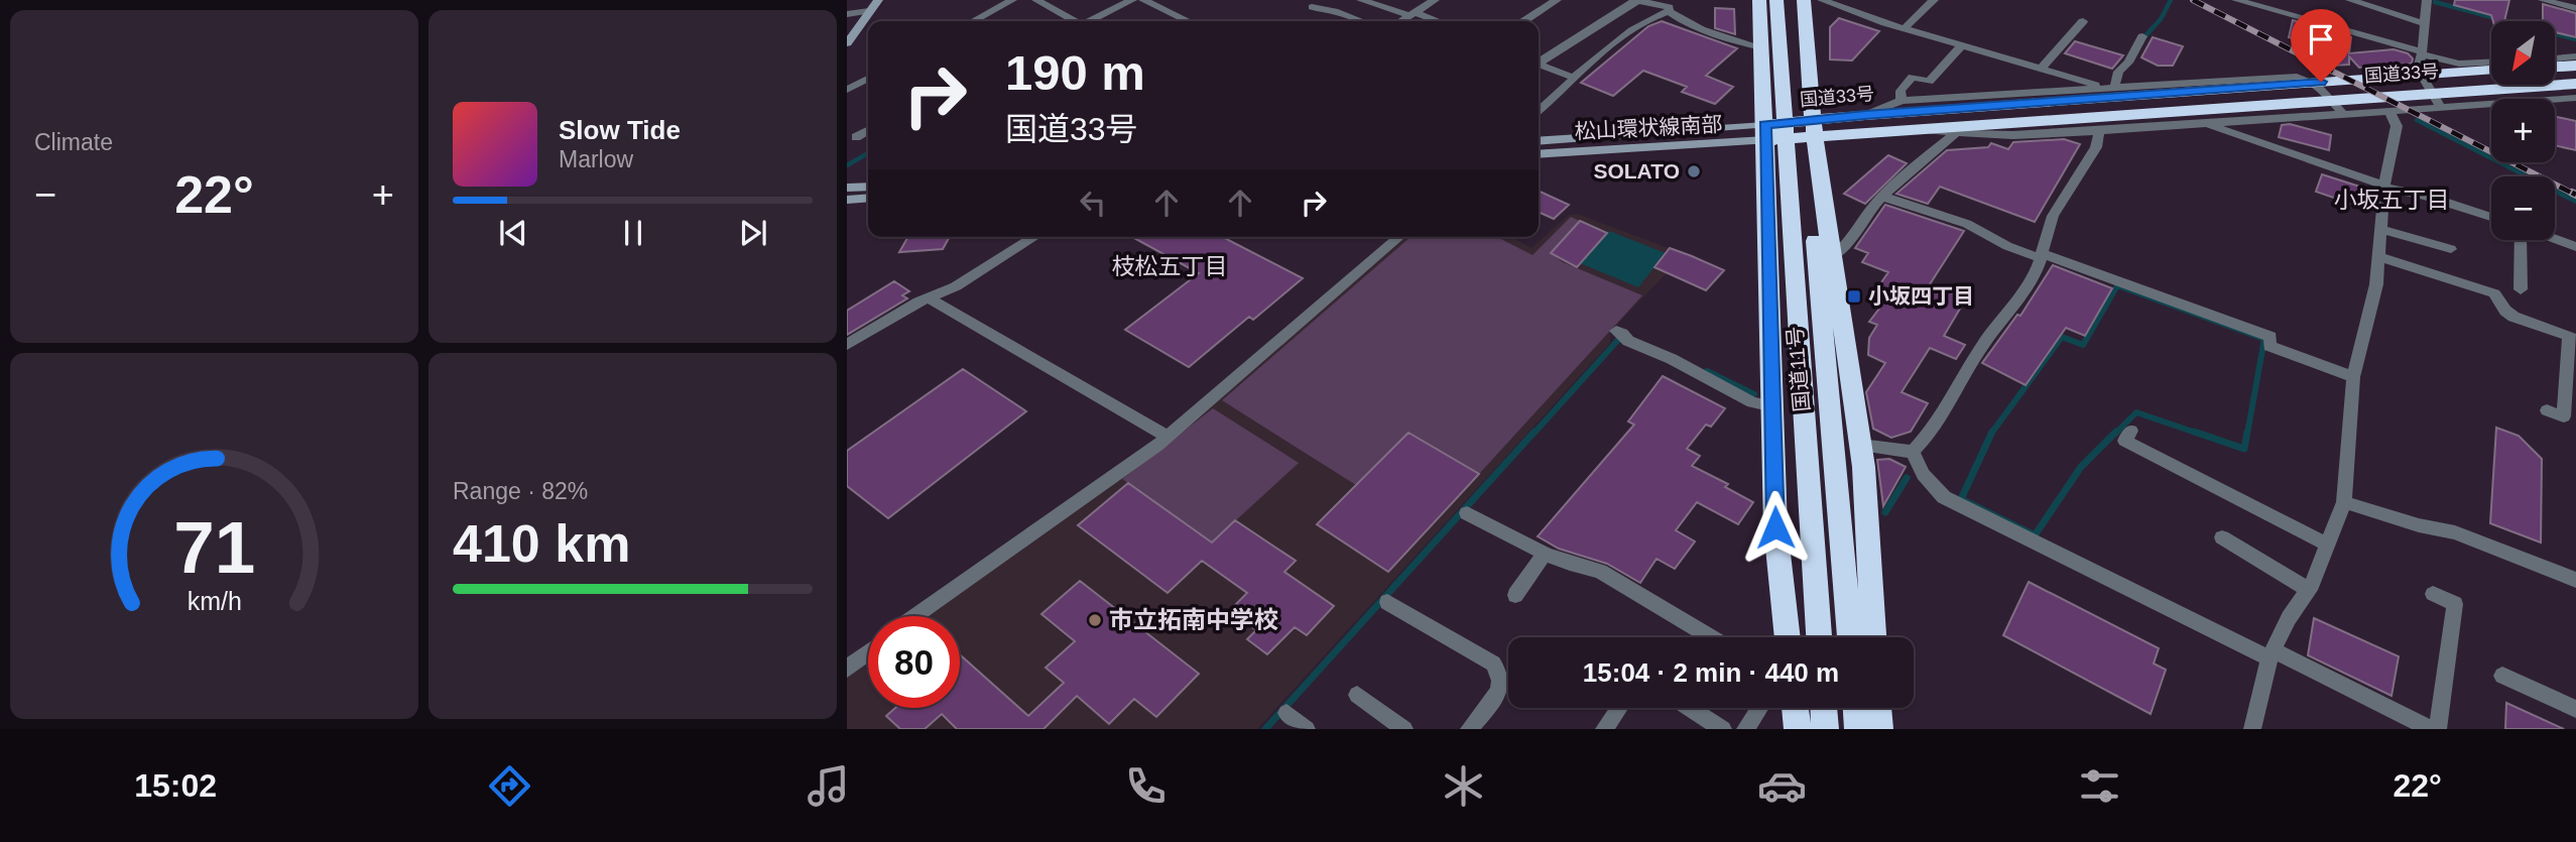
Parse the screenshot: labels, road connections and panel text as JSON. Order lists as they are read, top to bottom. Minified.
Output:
{"streets":{"highway":["国道33号","国道11号"],"street":["松山環状線南部"]},"crossings":[["国道33号","松山環状線南部"],["国道33号","国道11号"],["松山環状線南部","国道11号"]],"districts":["小坂五丁目","枝松五丁目"],"places":{"other":["SOLATO","市立拓南中学校"],"transit":["小坂四丁目"]},"north":"bottom left","page":{"tile":["Climate",["Range · 82%","410 km"]],"map_buttons":["+","−"],"turn":["190 m","国道33号"],"song":["Slow Tide","Marlow"],"heat":["−","22°","+"],"limit":"80","trip":"15:04 · 2 min · 440 m","tabs":["15:02","22°"],"gauge":["71","km/h"]}}
